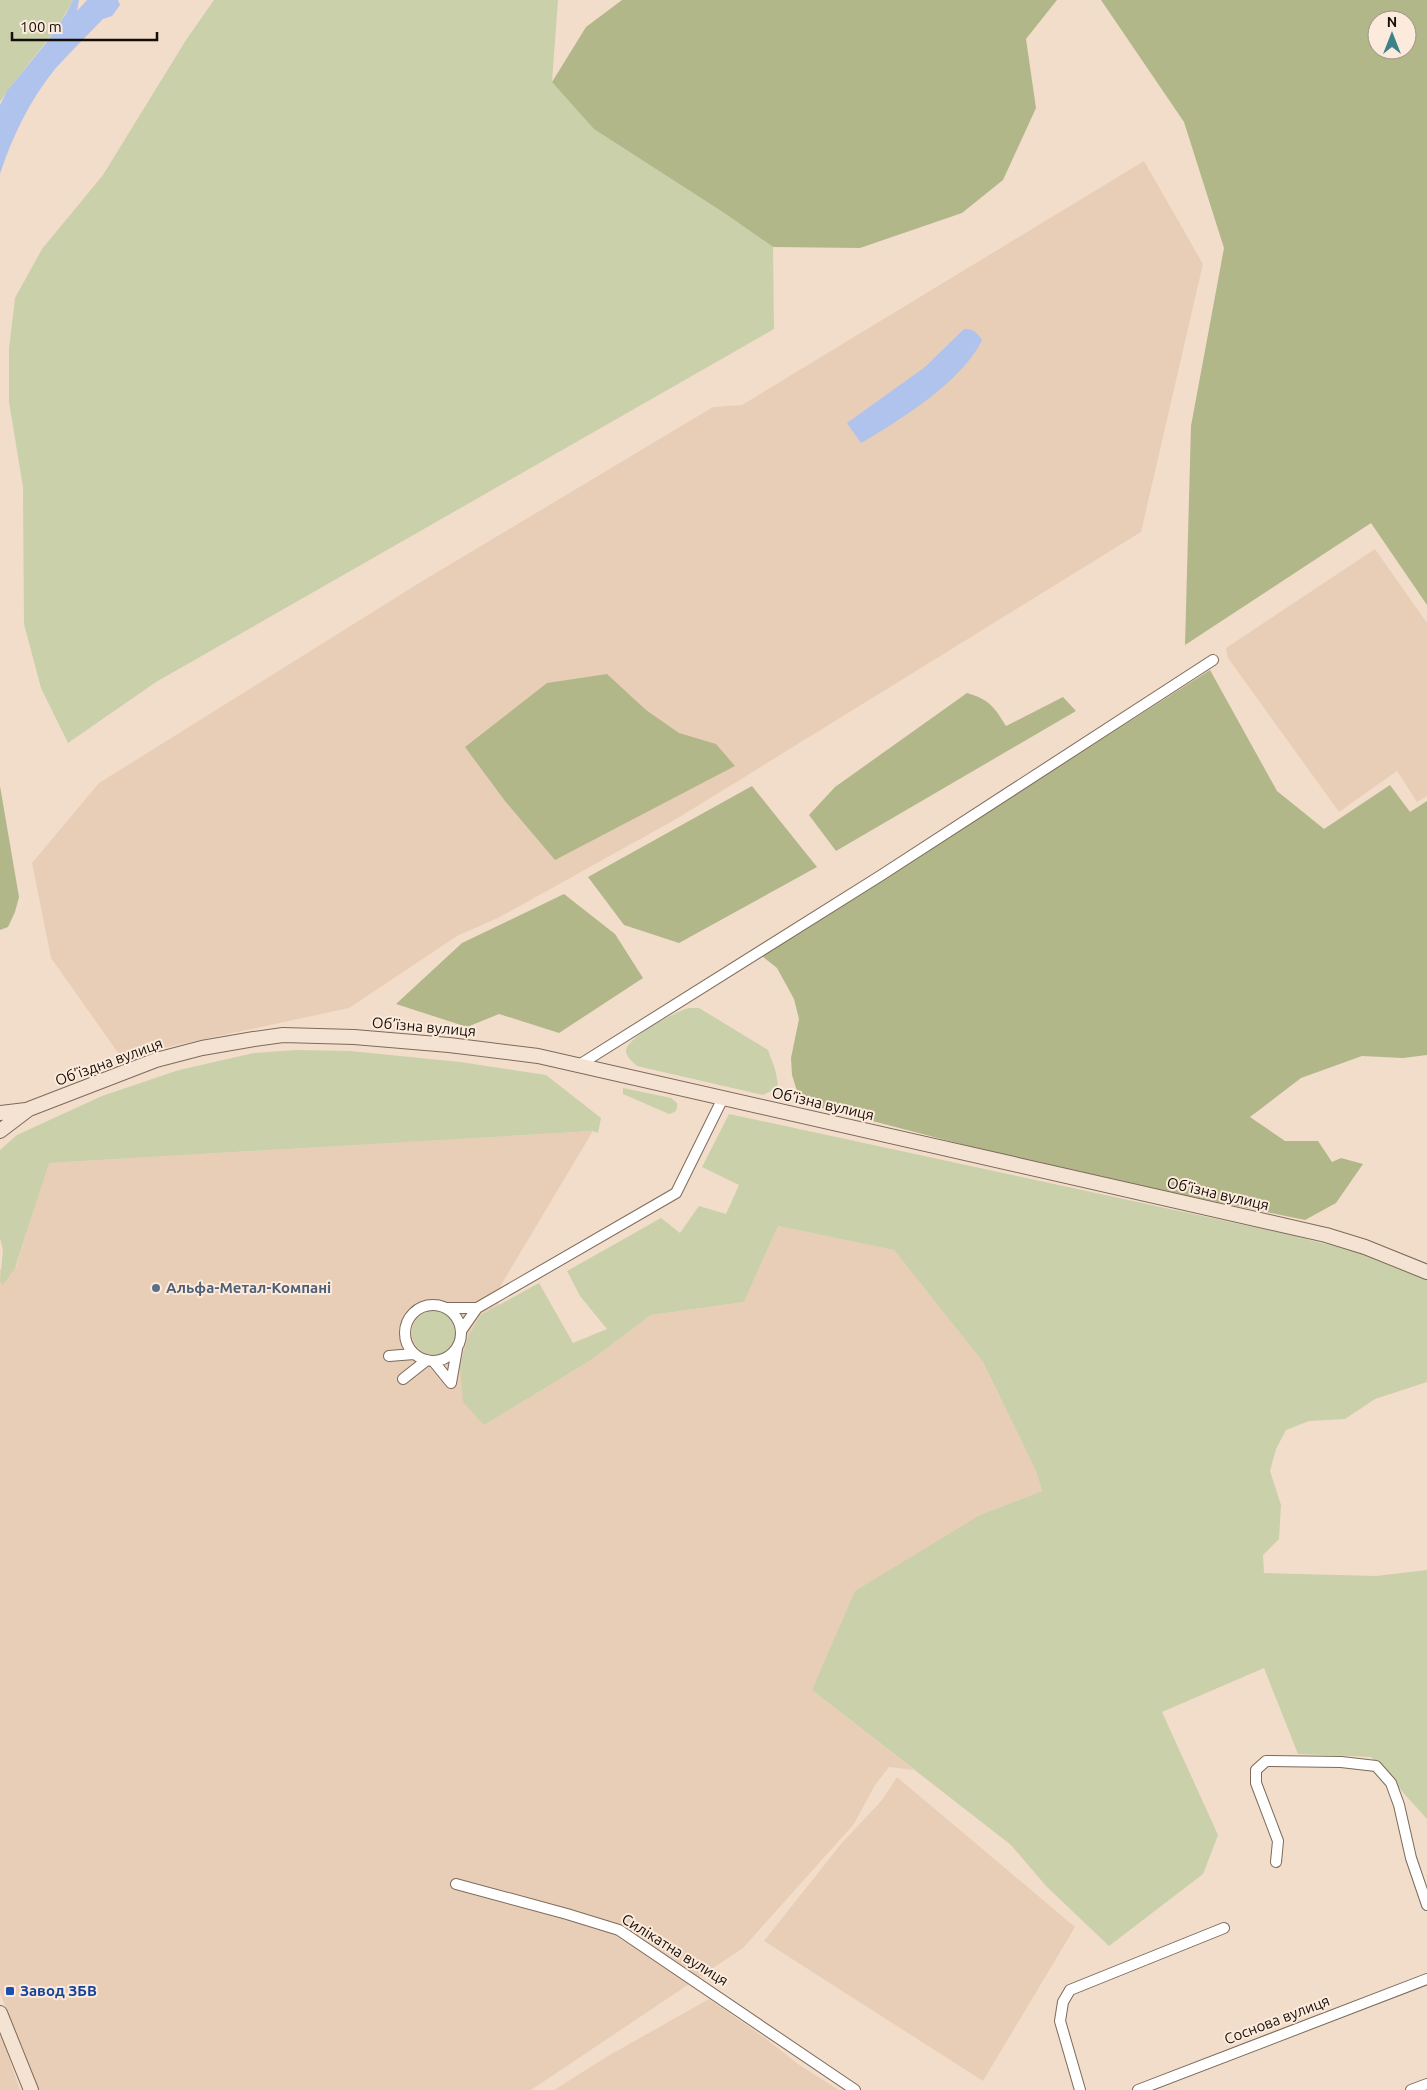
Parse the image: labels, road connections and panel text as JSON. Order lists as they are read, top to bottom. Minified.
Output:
{"streets":{"main road":["Об’їзна вулиця","Об’їздна вулиця"],"street":["Силікатна вулиця","Соснова вулиця"]},"crossings":[["Об’їзна вулиця","Об’їздна вулиця"]],"places":{"other":["Альфа-Метал-Компані"],"transit":["Завод ЗБВ"]},"scale_bar":"100 m","north":"top"}
